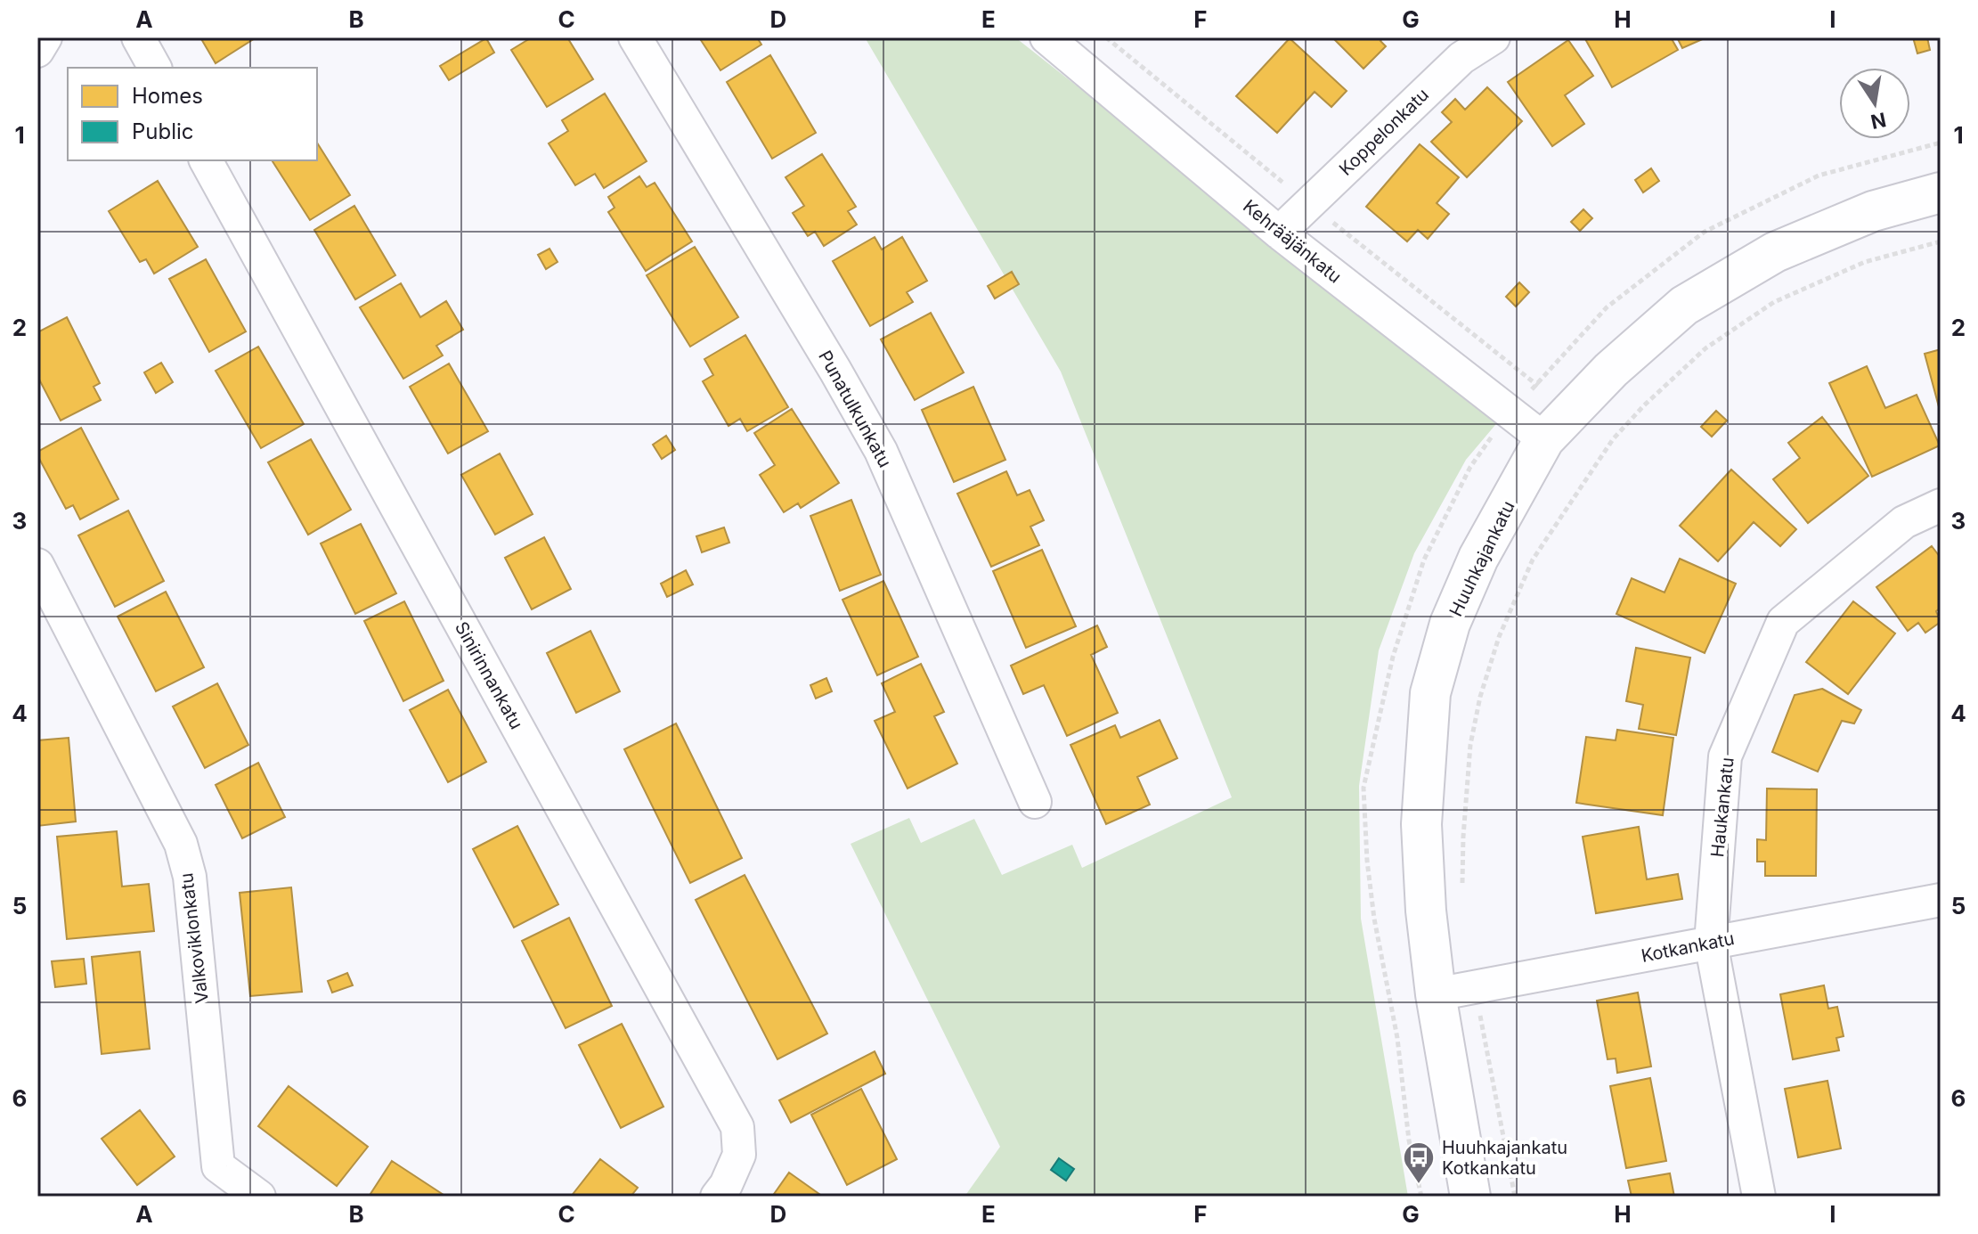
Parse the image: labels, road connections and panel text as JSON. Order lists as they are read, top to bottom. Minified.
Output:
{"streets":{"street":["Koppelonkatu","Kehrääjänkatu","Punatulkunkatu","Huuhkajankatu","Sinirinnankatu","Haukankatu","Valkoviklonkatu","Kotkankatu"]},"crossings":[["Koppelonkatu","Kehrääjänkatu"],["Kehrääjänkatu","Huuhkajankatu"],["Huuhkajankatu","Kotkankatu"],["Haukankatu","Kotkankatu"]],"places":{"bus stop":["Huuhkajankatu Kotkankatu"]},"legend":["Homes","Public"],"north":"bottom","grid":{"columns":["A","B","C","D","E","F","G","H","I"],"rows":["1","2","3","4","5","6"]}}
